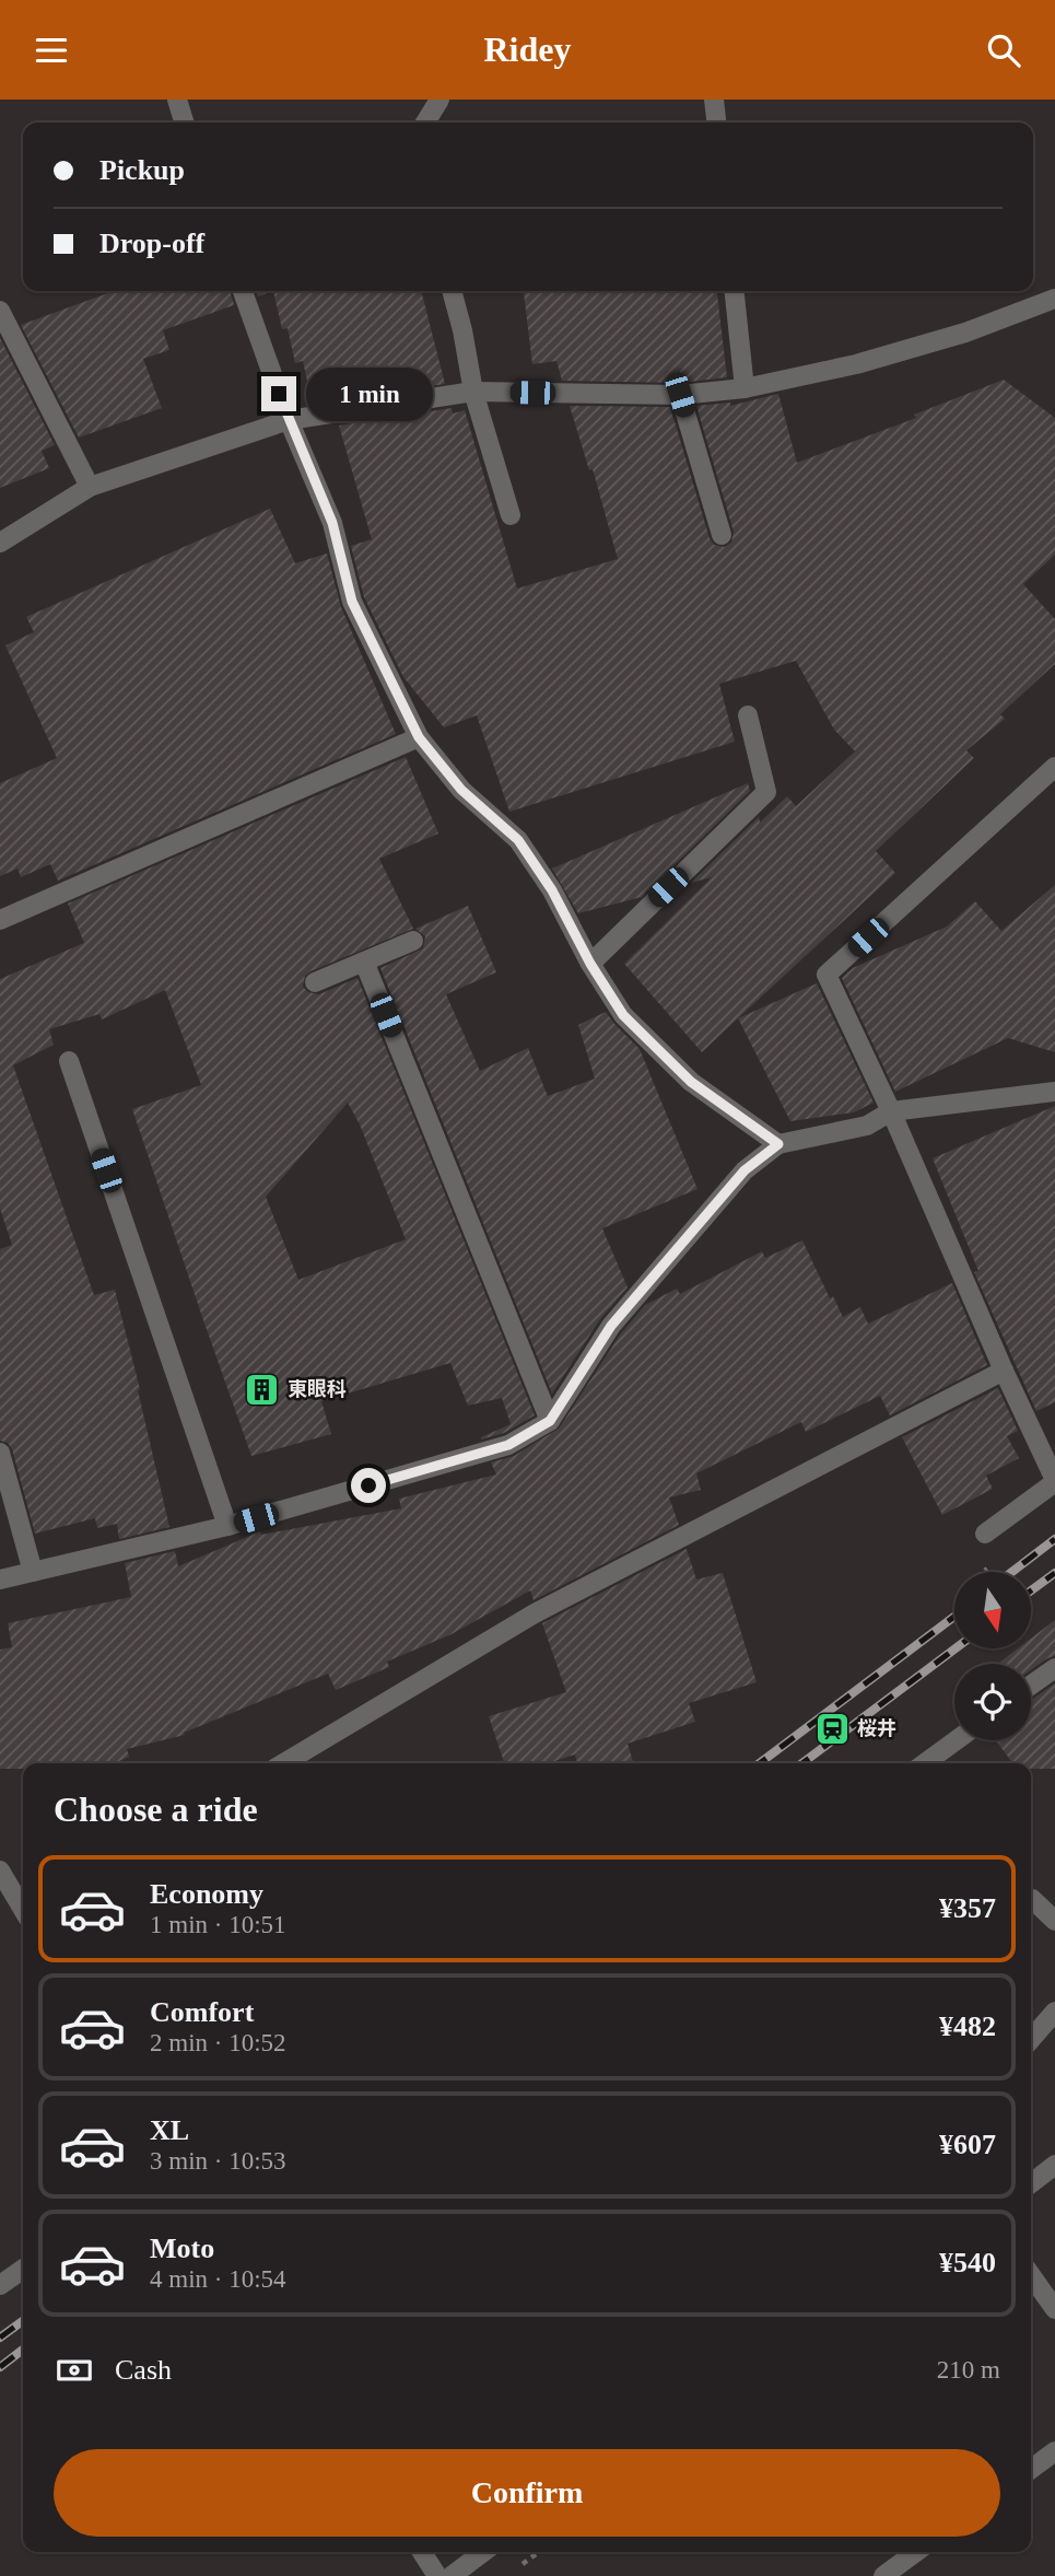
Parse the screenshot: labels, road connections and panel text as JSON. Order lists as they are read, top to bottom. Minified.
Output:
{"places":{"building":["東眼科"],"station":["桜井"]},"north":"bottom","page":{"header":"Ridey","banner":["Pickup","Drop-off"],"bubble":"1 min","heading":"Choose a ride","list":[{"name":"Economy","note":"1 min · 10:51","value":"¥357"},{"name":"Comfort","note":"2 min · 10:52","value":"¥482"},{"name":"XL","note":"3 min · 10:53","value":"¥607"},{"name":"Moto","note":"4 min · 10:54","value":"¥540"}],"pay":["Cash","210 m"],"buttons":"Confirm"}}
